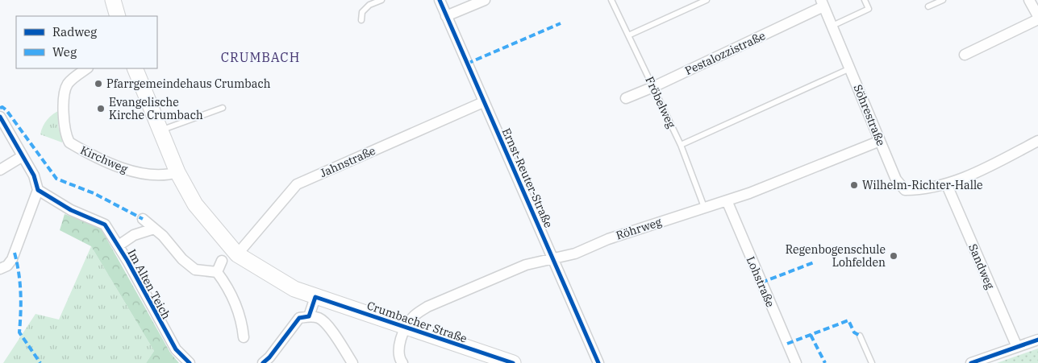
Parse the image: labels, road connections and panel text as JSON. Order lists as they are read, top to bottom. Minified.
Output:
{"streets":{"main road":["Crumbacher Straße"],"street":["Pestalozzistraße","Söhrestraße","Kirchweg","Jahnstraße","Ernst-Reuter-Straße","Röhrweg","Sandweg","Lohstraße","Im Alten Teich"],"lane":["Fröbelweg"]},"crossings":[["Pestalozzistraße","Fröbelweg"],["Pestalozzistraße","Söhrestraße"],["Fröbelweg","Röhrweg"],["Söhrestraße","Röhrweg"],["Söhrestraße","Sandweg"],["Kirchweg","Crumbacher Straße"],["Jahnstraße","Ernst-Reuter-Straße"],["Jahnstraße","Crumbacher Straße"],["Ernst-Reuter-Straße","Röhrweg"],["Röhrweg","Lohstraße"],["Röhrweg","Crumbacher Straße"]],"districts":["CRUMBACH"],"places":["Pfarrgemeindehaus Crumbach","Evangelische Kirche Crumbach","Wilhelm-Richter-Halle","Regenbogenschule Lohfelden"],"legend":["Radweg","Weg"]}
